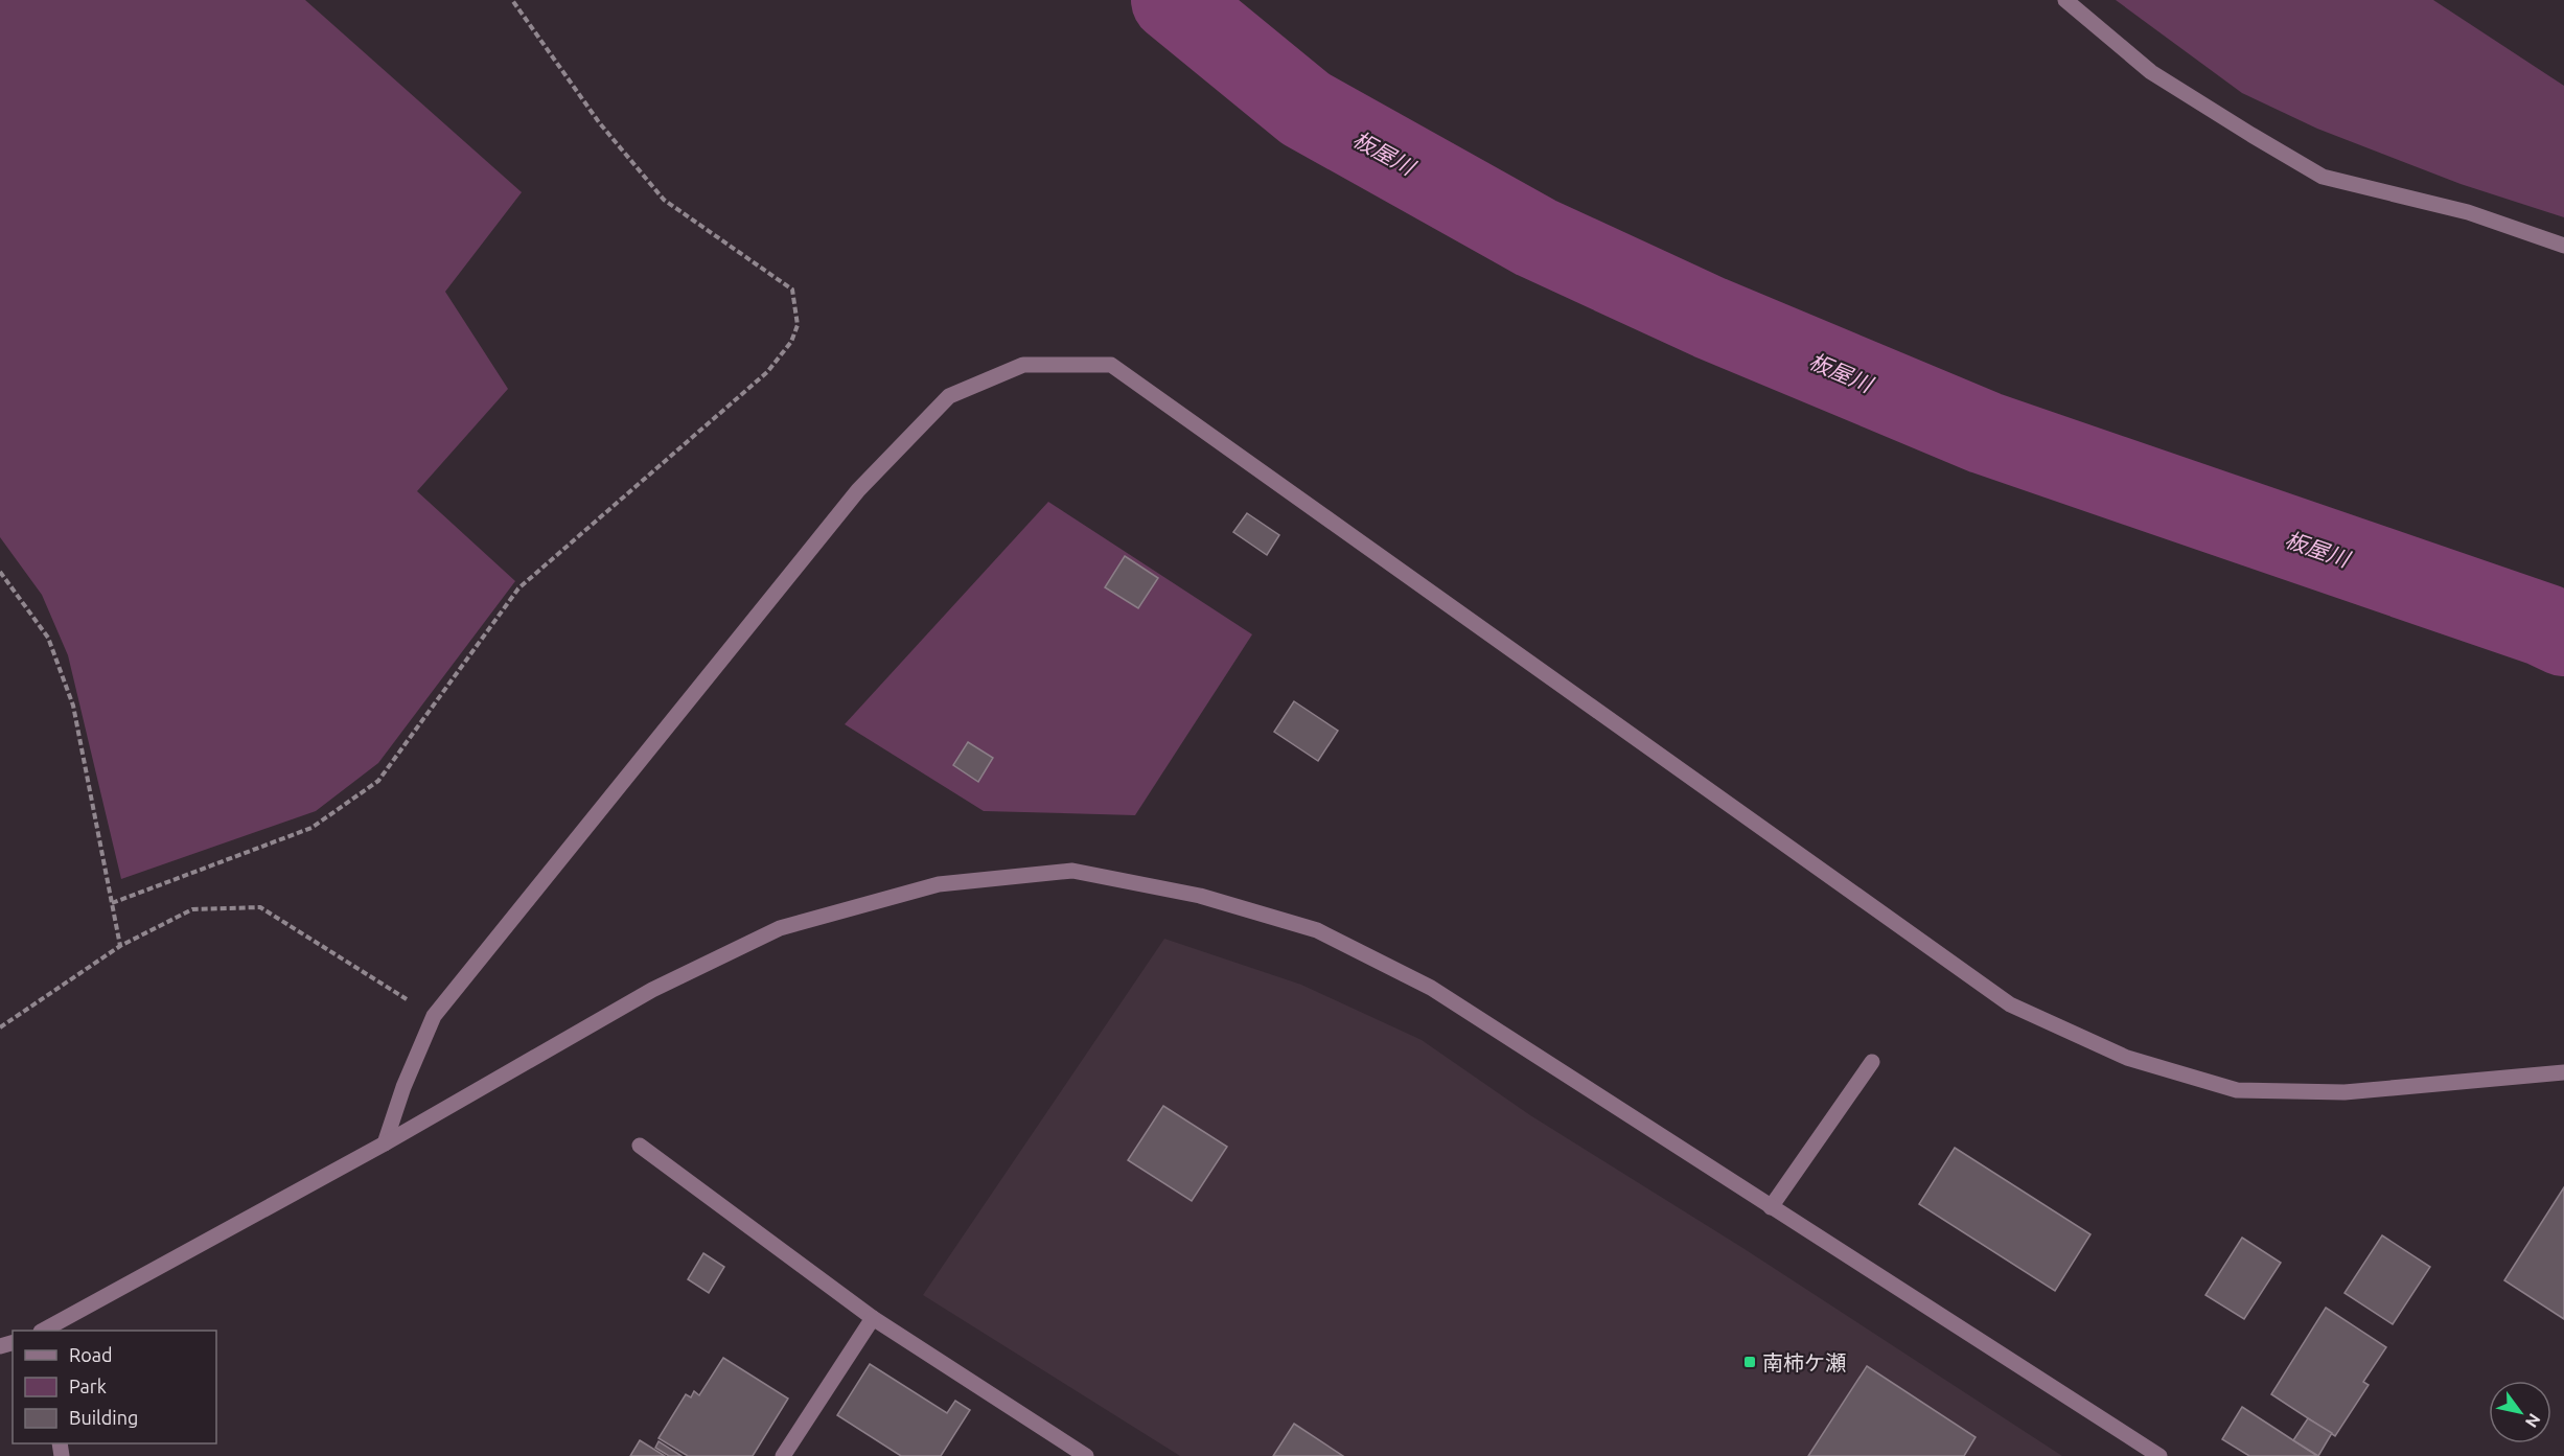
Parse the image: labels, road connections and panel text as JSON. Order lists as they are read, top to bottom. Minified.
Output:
{"water":["板屋川"],"places":{"transit":["南柿ケ瀬"]},"legend":["Road","Park","Building"],"north":"bottom right"}
